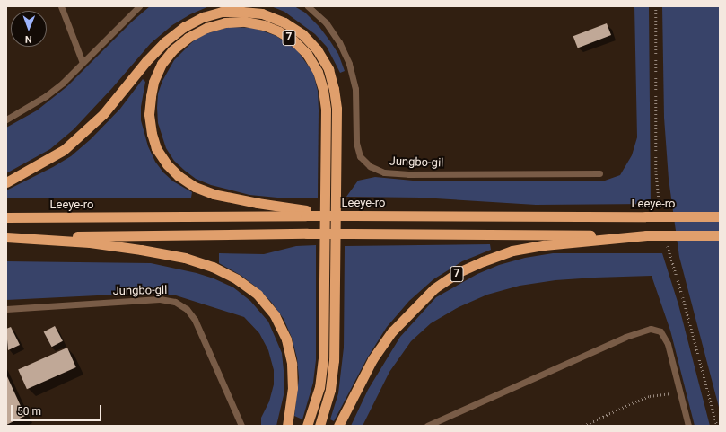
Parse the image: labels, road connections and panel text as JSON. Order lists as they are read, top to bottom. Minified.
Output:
{"streets":{"highway":["7","Leeye-ro"],"lane":["Jungbo-gil"]},"crossings":[["7","Leeye-ro"]],"scale_bar":"50 m","north":"bottom"}
